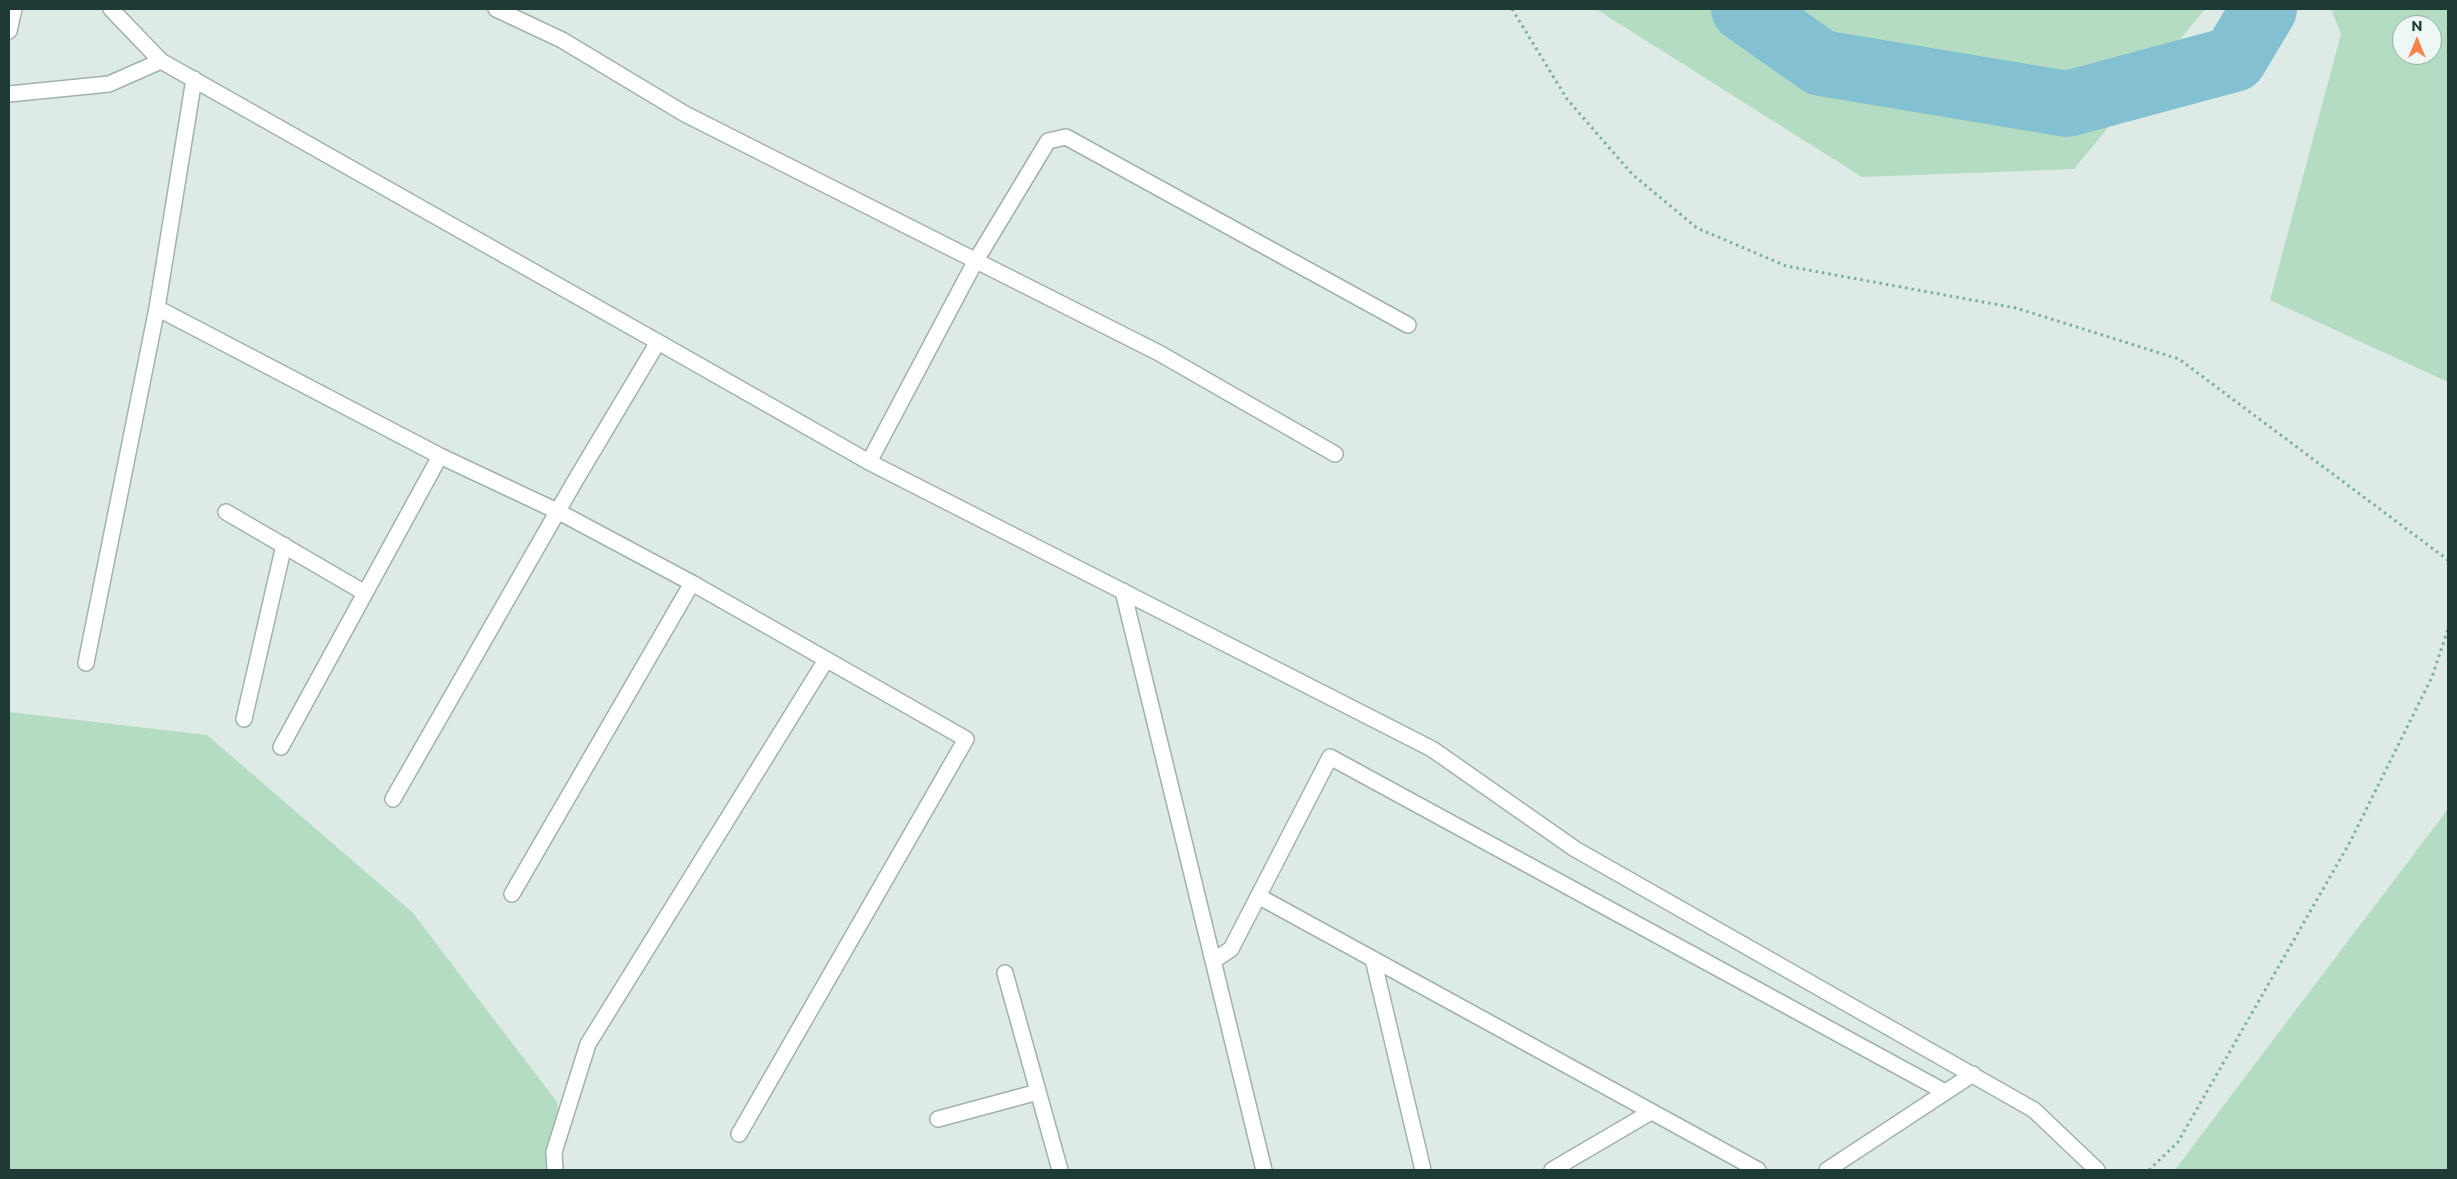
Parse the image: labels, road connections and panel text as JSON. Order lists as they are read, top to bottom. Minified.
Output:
{"north":"top"}
